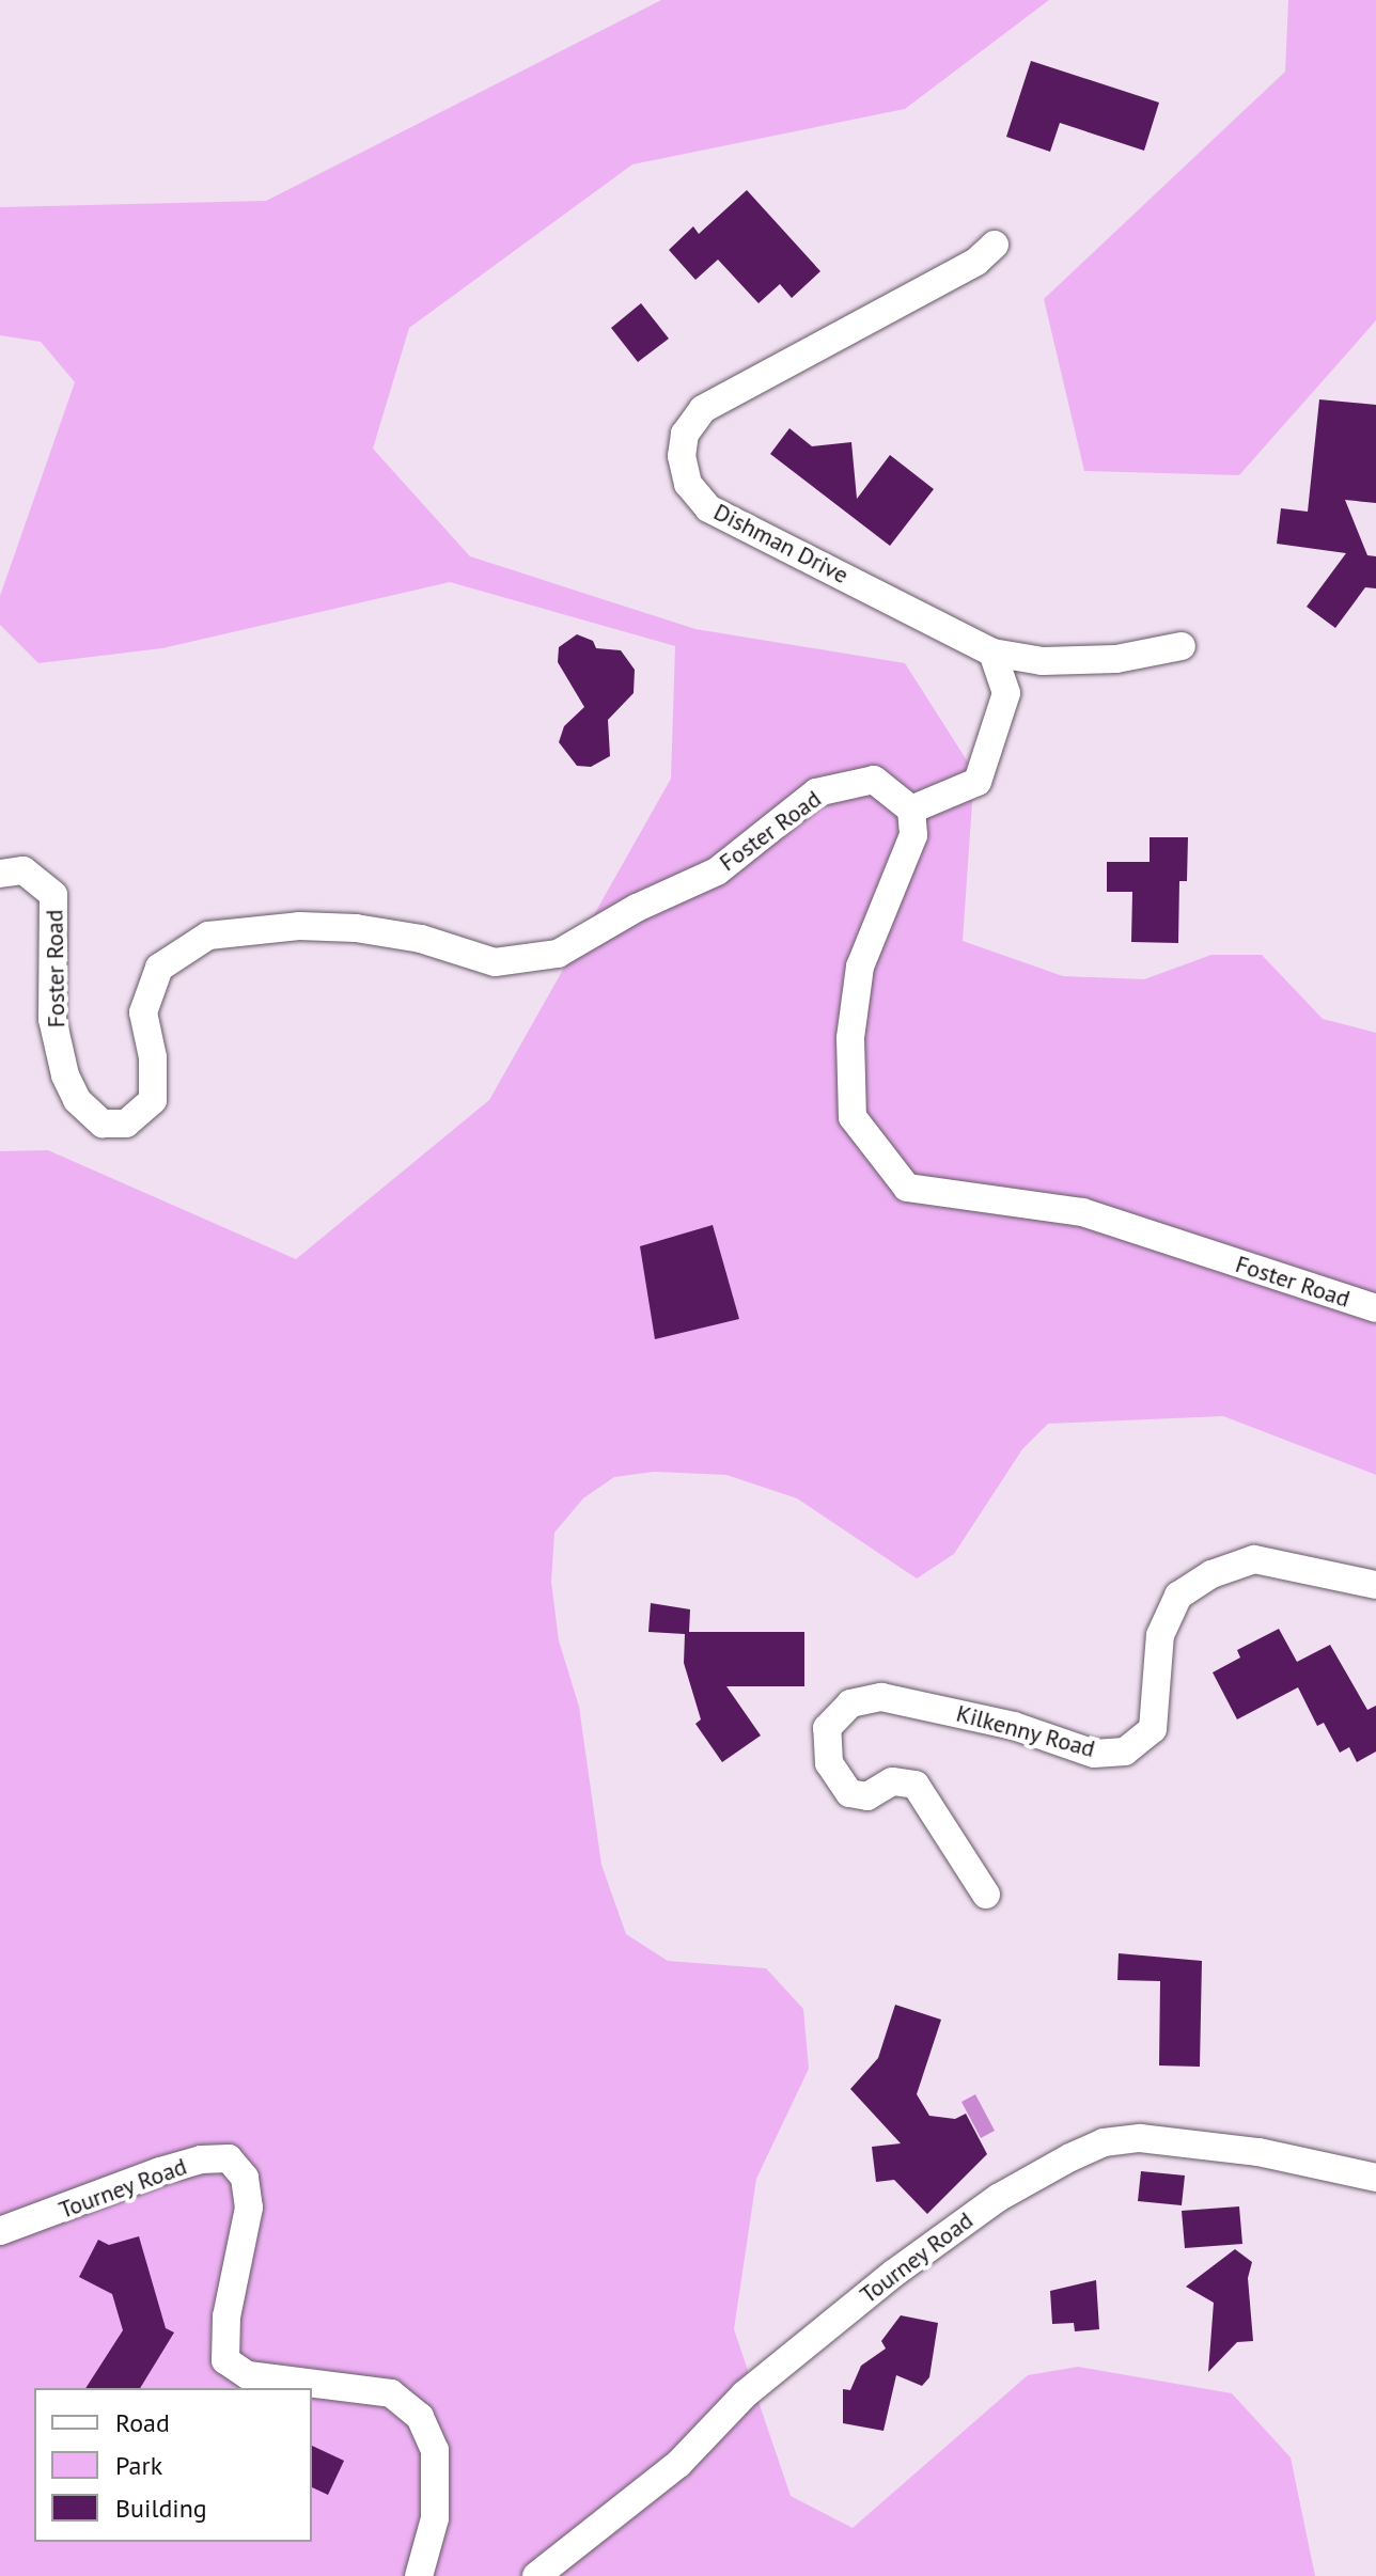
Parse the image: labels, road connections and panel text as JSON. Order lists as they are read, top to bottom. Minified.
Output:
{"streets":{"street":["Dishman Drive","Foster Road","Kilkenny Road","Tourney Road"]},"legend":["Road","Park","Building"]}
